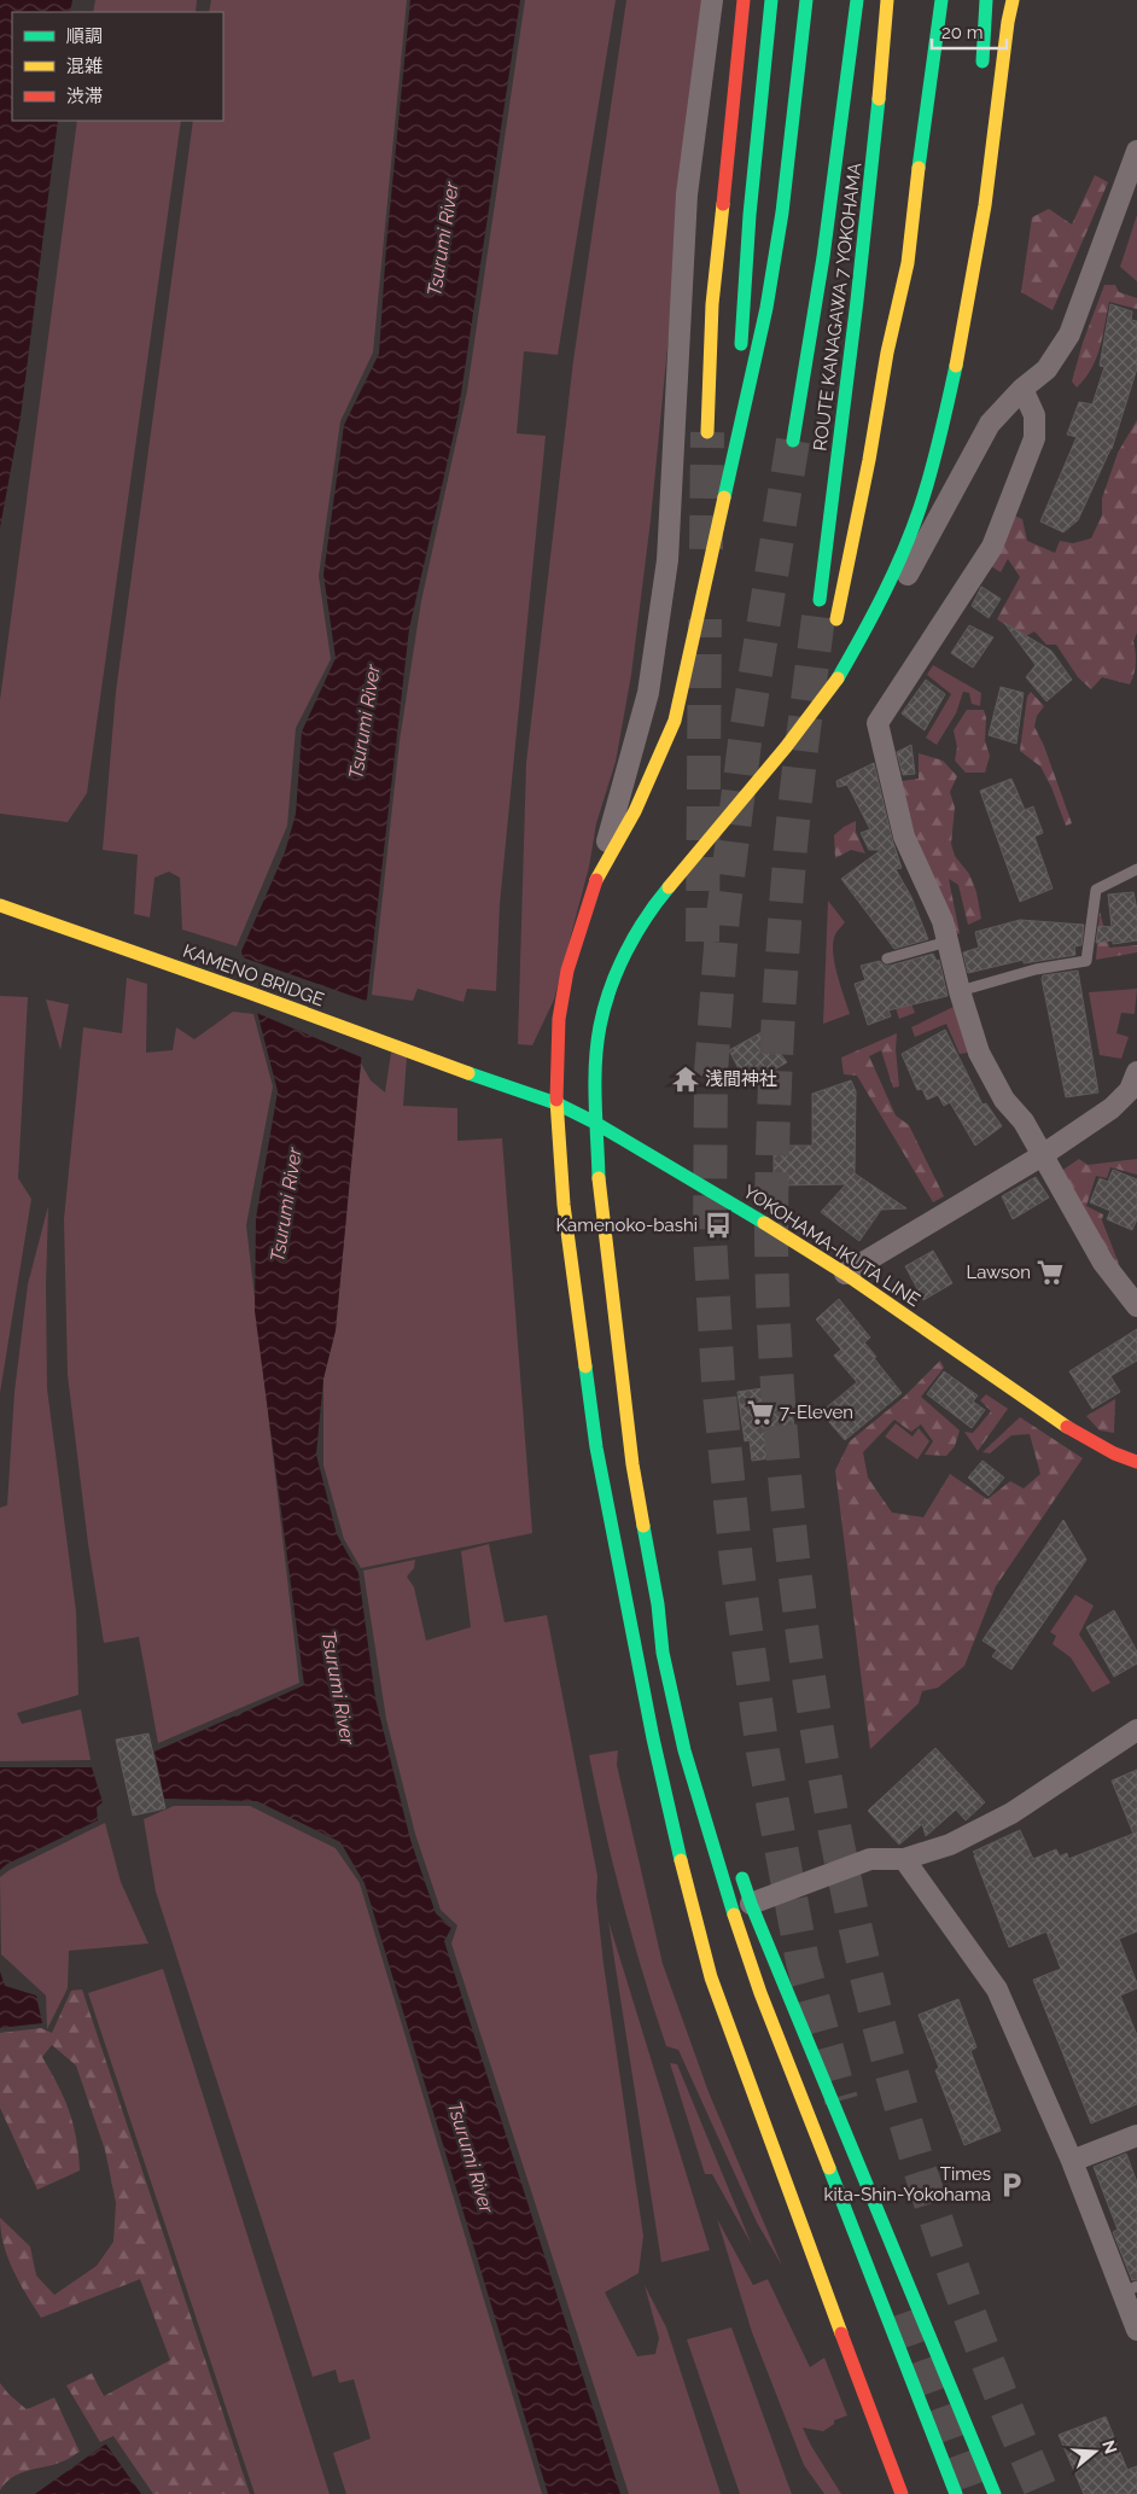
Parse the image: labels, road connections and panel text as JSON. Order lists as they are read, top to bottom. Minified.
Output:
{"streets":{"main road":["ROUTE KANAGAWA 7 YOKOHAMA","KAMENO BRIDGE","YOKOHAMA-IKUTA LINE"]},"crossings":[["KAMENO BRIDGE","YOKOHAMA-IKUTA LINE"]],"water":["Tsurumi River"],"places":{"temple":["浅間神社"],"bus stop":["Kamenoko-bashi"],"supermarket":["Lawson","7-Eleven"],"parking":["Times kita-Shin-Yokohama"]},"legend":["順調","混雑","渋滞"],"scale_bar":"20 m","north":"right"}
